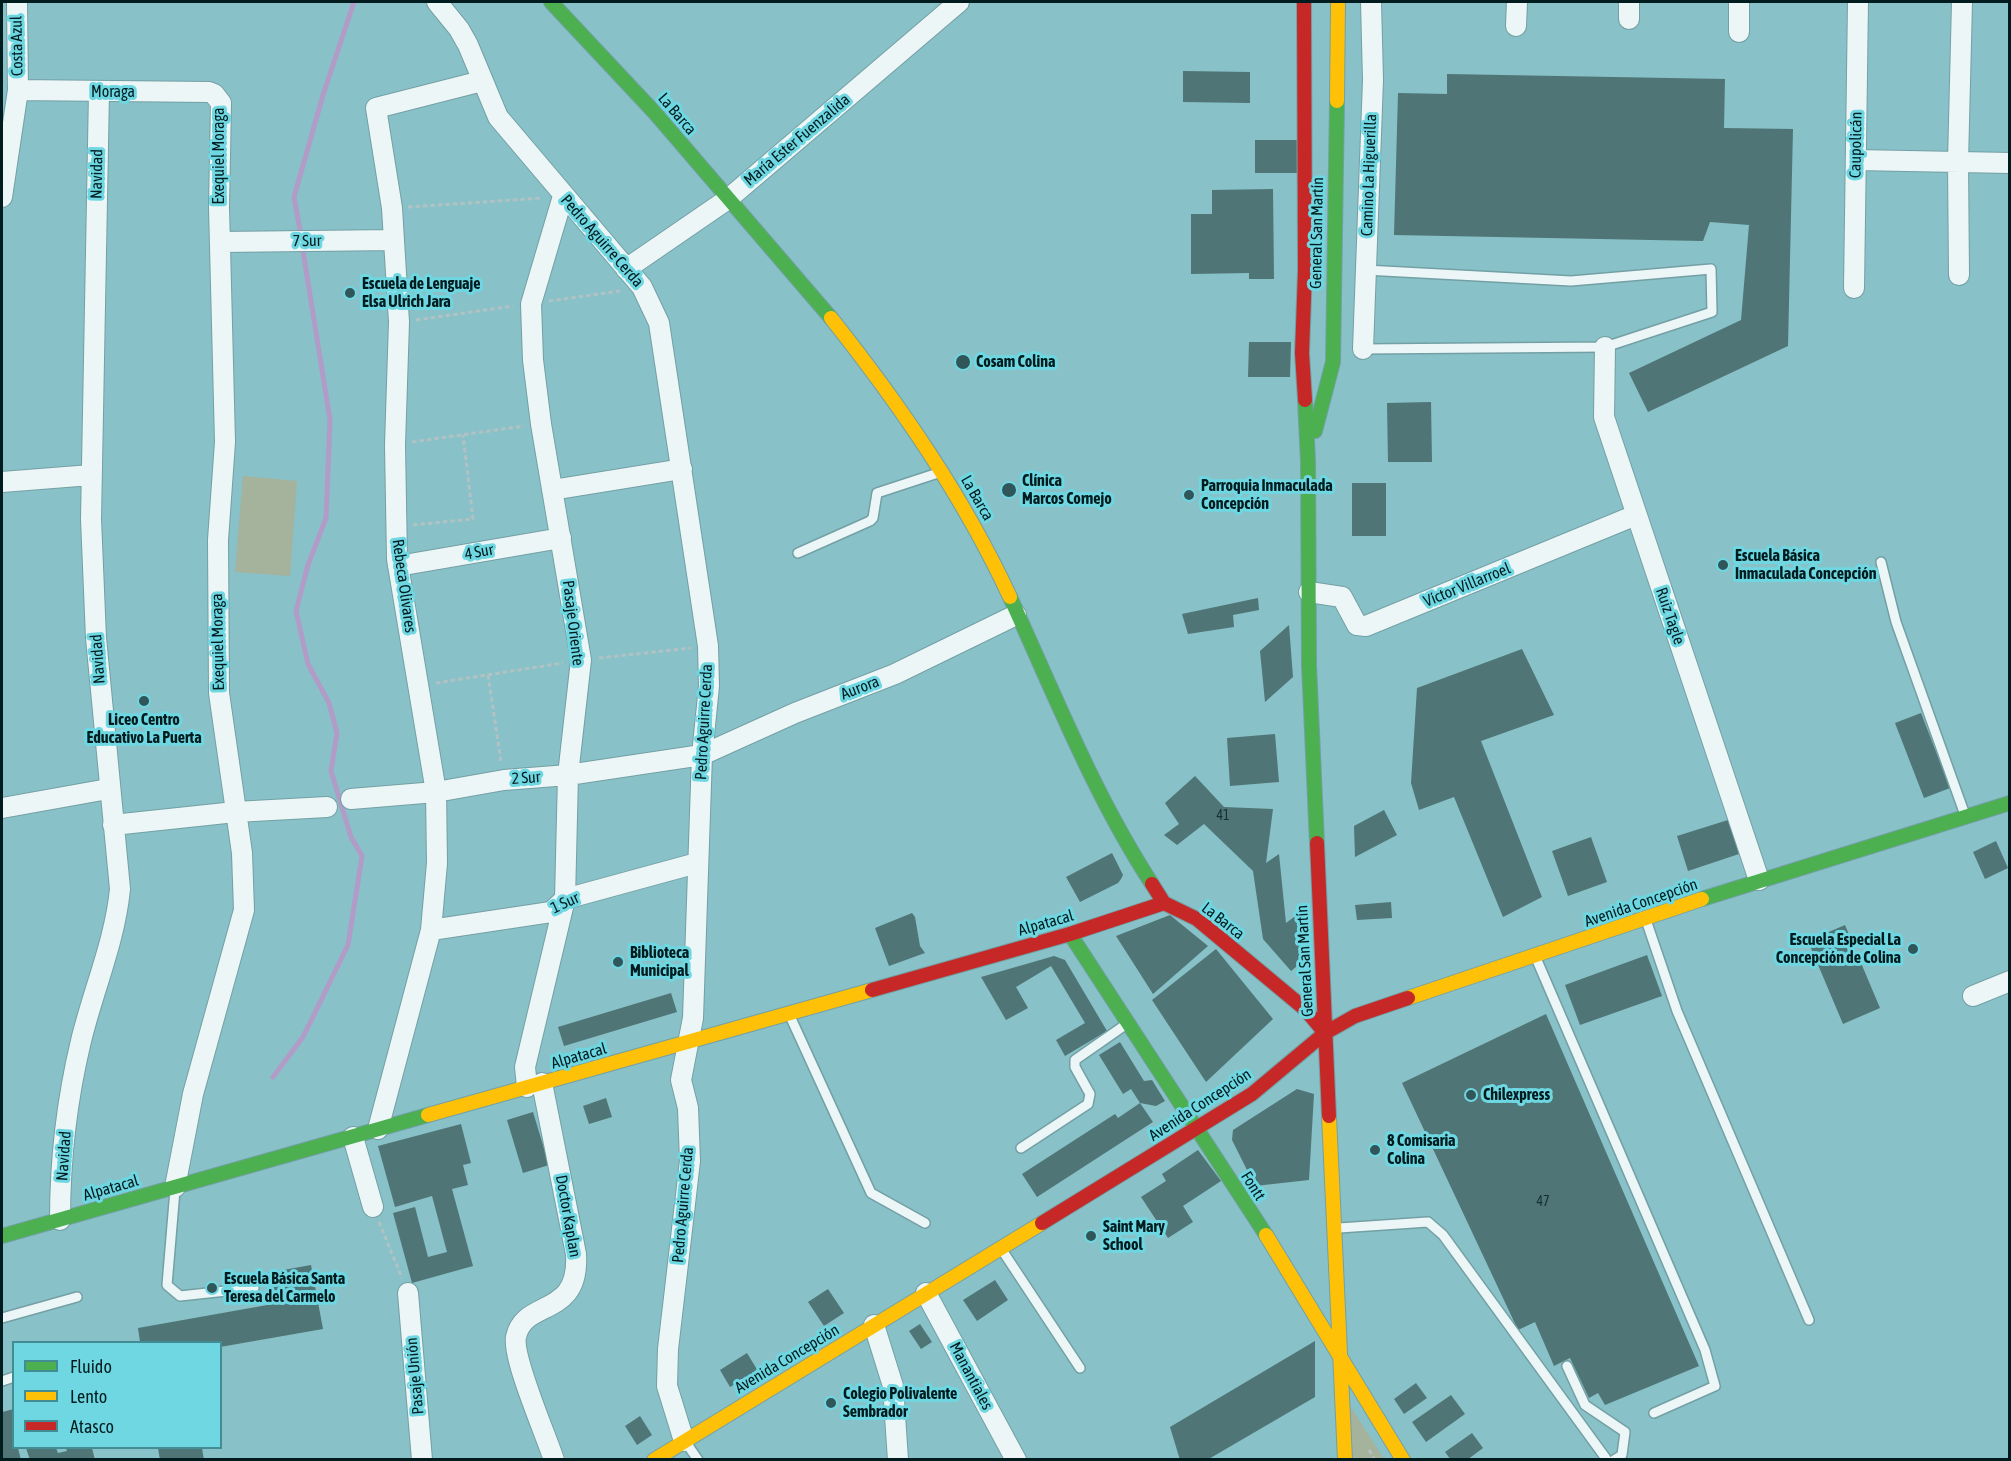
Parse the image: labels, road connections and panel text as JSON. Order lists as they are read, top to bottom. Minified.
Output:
{"streets":{"main road":["La Barca","General San Martín","Avenida Concepción","Alpatacal","Fontt"],"street":["Costa Azul","Moraga","María Ester Fuenzalida","Caupolicán","Exequiel Moraga","Navidad","Camino La Higuerilla","7 Sur","Pedro Aguirre Cerda","4 Sur","Víctor Villarroel","Rebeca Olivares","Ruiz Tagle","Pasaje Oriente","Aurora","2 Sur","1 Sur","Doctor Kaplan","Pasaje Unión","Manantiales"]},"crossings":[["Costa Azul","Moraga"],["Moraga","Exequiel Moraga"],["Moraga","Navidad"],["La Barca","María Ester Fuenzalida"],["La Barca","General San Martín"],["La Barca","Aurora"],["La Barca","Avenida Concepción"],["La Barca","Alpatacal"],["María Ester Fuenzalida","Pedro Aguirre Cerda"],["Exequiel Moraga","7 Sur"],["Exequiel Moraga","Alpatacal"],["Navidad","Alpatacal"],["General San Martín","Víctor Villarroel"],["General San Martín","Avenida Concepción"],["General San Martín","Fontt"],["7 Sur","Rebeca Olivares"],["Pedro Aguirre Cerda","Rebeca Olivares"],["Pedro Aguirre Cerda","Pasaje Oriente"],["Pedro Aguirre Cerda","Aurora"],["Pedro Aguirre Cerda","2 Sur"],["Pedro Aguirre Cerda","1 Sur"],["Pedro Aguirre Cerda","Avenida Concepción"],["Pedro Aguirre Cerda","Alpatacal"],["4 Sur","Rebeca Olivares"],["4 Sur","Pasaje Oriente"],["Víctor Villarroel","Ruiz Tagle"],["Rebeca Olivares","2 Sur"],["Rebeca Olivares","1 Sur"],["Rebeca Olivares","Alpatacal"],["Ruiz Tagle","Avenida Concepción"],["Pasaje Oriente","2 Sur"],["Pasaje Oriente","1 Sur"],["Pasaje Oriente","Alpatacal"],["Pasaje Oriente","Doctor Kaplan"],["Aurora","2 Sur"],["Avenida Concepción","Fontt"],["Avenida Concepción","Manantiales"],["Alpatacal","Fontt"],["Alpatacal","Doctor Kaplan"]],"places":["Escuela de Lenguaje Elsa Ulrich Jara","Cosam Colina","Clínica Marcos Cornejo","Parroquia Inmaculada Concepción","Escuela Básica Inmaculada Concepción","Liceo Centro Educativo La Puerta","Escuela Especial La Concepción de Colina","Biblioteca Municipal","Chilexpress","8 Comisaria Colina","Saint Mary School","Escuela Básica Santa Teresa del Carmelo","Colegio Polivalente Sembrador"],"house_numbers":["41","47"],"legend":["Fluido","Lento","Atasco"]}
